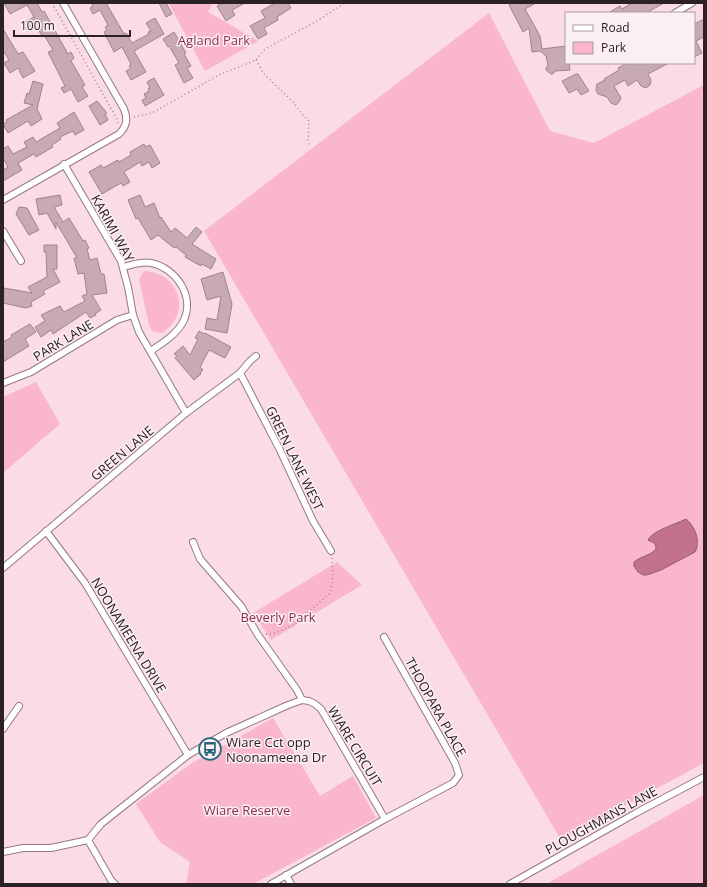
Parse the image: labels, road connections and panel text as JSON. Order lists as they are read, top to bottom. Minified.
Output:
{"streets":{"street":["KARIMI WAY","PARK LANE","GREEN LANE","GREEN LANE WEST","NOONAMEENA DRIVE","THOOPARA PLACE","WIARE CIRCUIT","PLOUGHMANS LANE"]},"crossings":[["KARIMI WAY","PARK LANE"],["KARIMI WAY","GREEN LANE"],["GREEN LANE","GREEN LANE WEST"],["GREEN LANE","NOONAMEENA DRIVE"],["THOOPARA PLACE","WIARE CIRCUIT"]],"parks":["Agland Park","Beverly Park","Wiare Reserve"],"places":{"bus stop":["Wiare Cct opp Noonameena Dr"]},"legend":["Road","Park"],"scale_bar":"100 m"}
